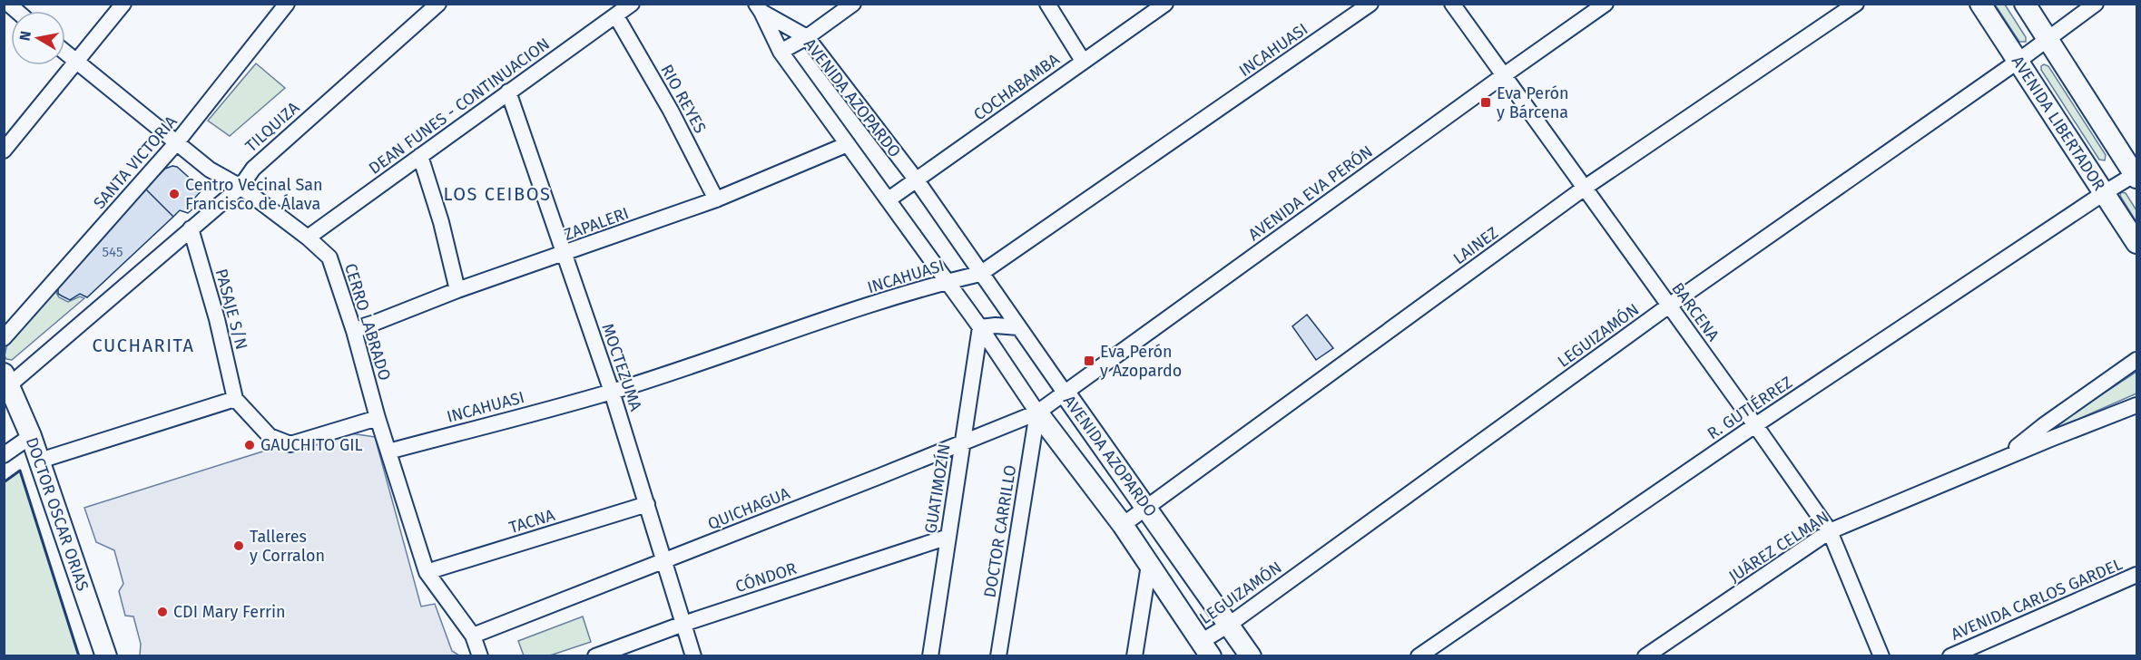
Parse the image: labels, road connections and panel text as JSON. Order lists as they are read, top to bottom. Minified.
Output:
{"streets":{"street":["INCAHUASI","COCHABAMBA","AVENIDA AZOPARDO","RIO REYES","DEAN FUNES - CONTINUACION","AVENIDA LIBERTADOR","TILQUIZA","SANTA VICTORIA","AVENIDA EVA PERÓN","ZAPALERI","LAINEZ","PASAJE S/N","BARCENA","CERRO LABRADO","LEGUIZAMÓN","MOCTEZUMA","R. GUTIÉRREZ","GUATIMOZÍN","QUICHAGUA","DOCTOR OSCAR ORIAS","TACNA","DOCTOR CARRILLO","JUÁREZ CELMAN","CÓNDOR","AVENIDA CARLOS GARDEL"]},"crossings":[["INCAHUASI","AVENIDA AZOPARDO"],["INCAHUASI","CERRO LABRADO"],["INCAHUASI","MOCTEZUMA"],["COCHABAMBA","AVENIDA AZOPARDO"],["AVENIDA AZOPARDO","AVENIDA EVA PERÓN"],["AVENIDA AZOPARDO","ZAPALERI"],["AVENIDA AZOPARDO","LAINEZ"],["AVENIDA AZOPARDO","LEGUIZAMÓN"],["AVENIDA AZOPARDO","GUATIMOZÍN"],["AVENIDA AZOPARDO","QUICHAGUA"],["AVENIDA AZOPARDO","DOCTOR CARRILLO"],["RIO REYES","DEAN FUNES - CONTINUACION"],["RIO REYES","ZAPALERI"],["DEAN FUNES - CONTINUACION","CERRO LABRADO"],["DEAN FUNES - CONTINUACION","MOCTEZUMA"],["AVENIDA LIBERTADOR","LEGUIZAMÓN"],["AVENIDA LIBERTADOR","R. GUTIÉRREZ"],["TILQUIZA","PASAJE S/N"],["TILQUIZA","CERRO LABRADO"],["TILQUIZA","DOCTOR OSCAR ORIAS"],["SANTA VICTORIA","CERRO LABRADO"],["AVENIDA EVA PERÓN","BARCENA"],["AVENIDA EVA PERÓN","QUICHAGUA"],["AVENIDA EVA PERÓN","DOCTOR CARRILLO"],["ZAPALERI","CERRO LABRADO"],["ZAPALERI","MOCTEZUMA"],["LAINEZ","BARCENA"],["BARCENA","LEGUIZAMÓN"],["BARCENA","R. GUTIÉRREZ"],["BARCENA","JUÁREZ CELMAN"],["CERRO LABRADO","QUICHAGUA"],["CERRO LABRADO","TACNA"],["MOCTEZUMA","QUICHAGUA"],["MOCTEZUMA","TACNA"],["MOCTEZUMA","CÓNDOR"],["GUATIMOZÍN","QUICHAGUA"],["GUATIMOZÍN","CÓNDOR"],["QUICHAGUA","DOCTOR CARRILLO"]],"districts":["LOS CEIBOS","CUCHARITA"],"places":{"transit":["Eva Perón y Bárcena","Eva Perón y Azopardo"],"other":["Centro Vecinal San Francisco de Álava","GAUCHITO GIL","Talleres y Corralon","CDI Mary Ferrin"]},"house_numbers":["545"],"north":"left"}
